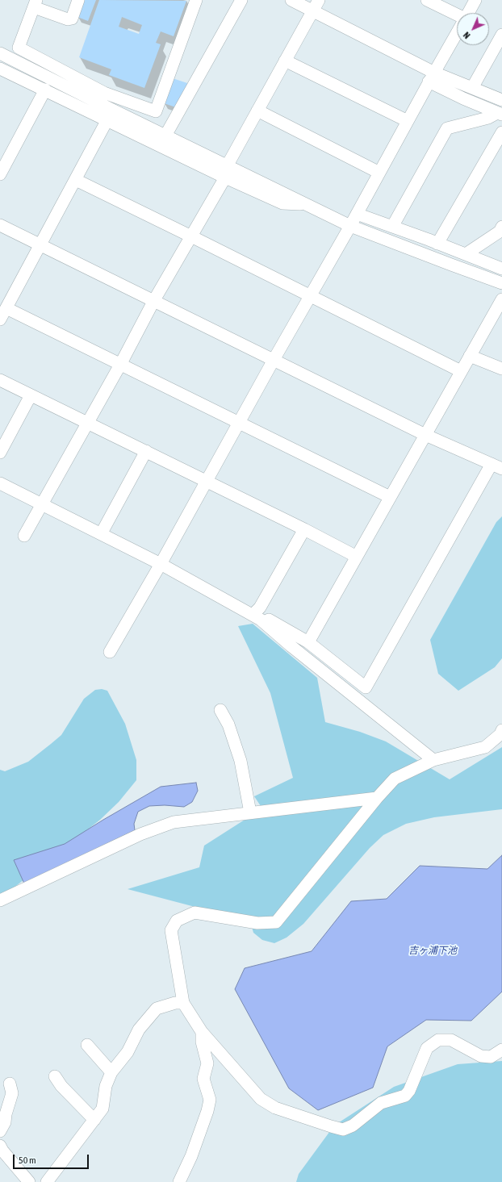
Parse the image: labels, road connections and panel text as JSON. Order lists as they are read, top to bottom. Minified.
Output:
{"water":["吉ヶ浦下池"],"scale_bar":"50 m","north":"bottom left"}
